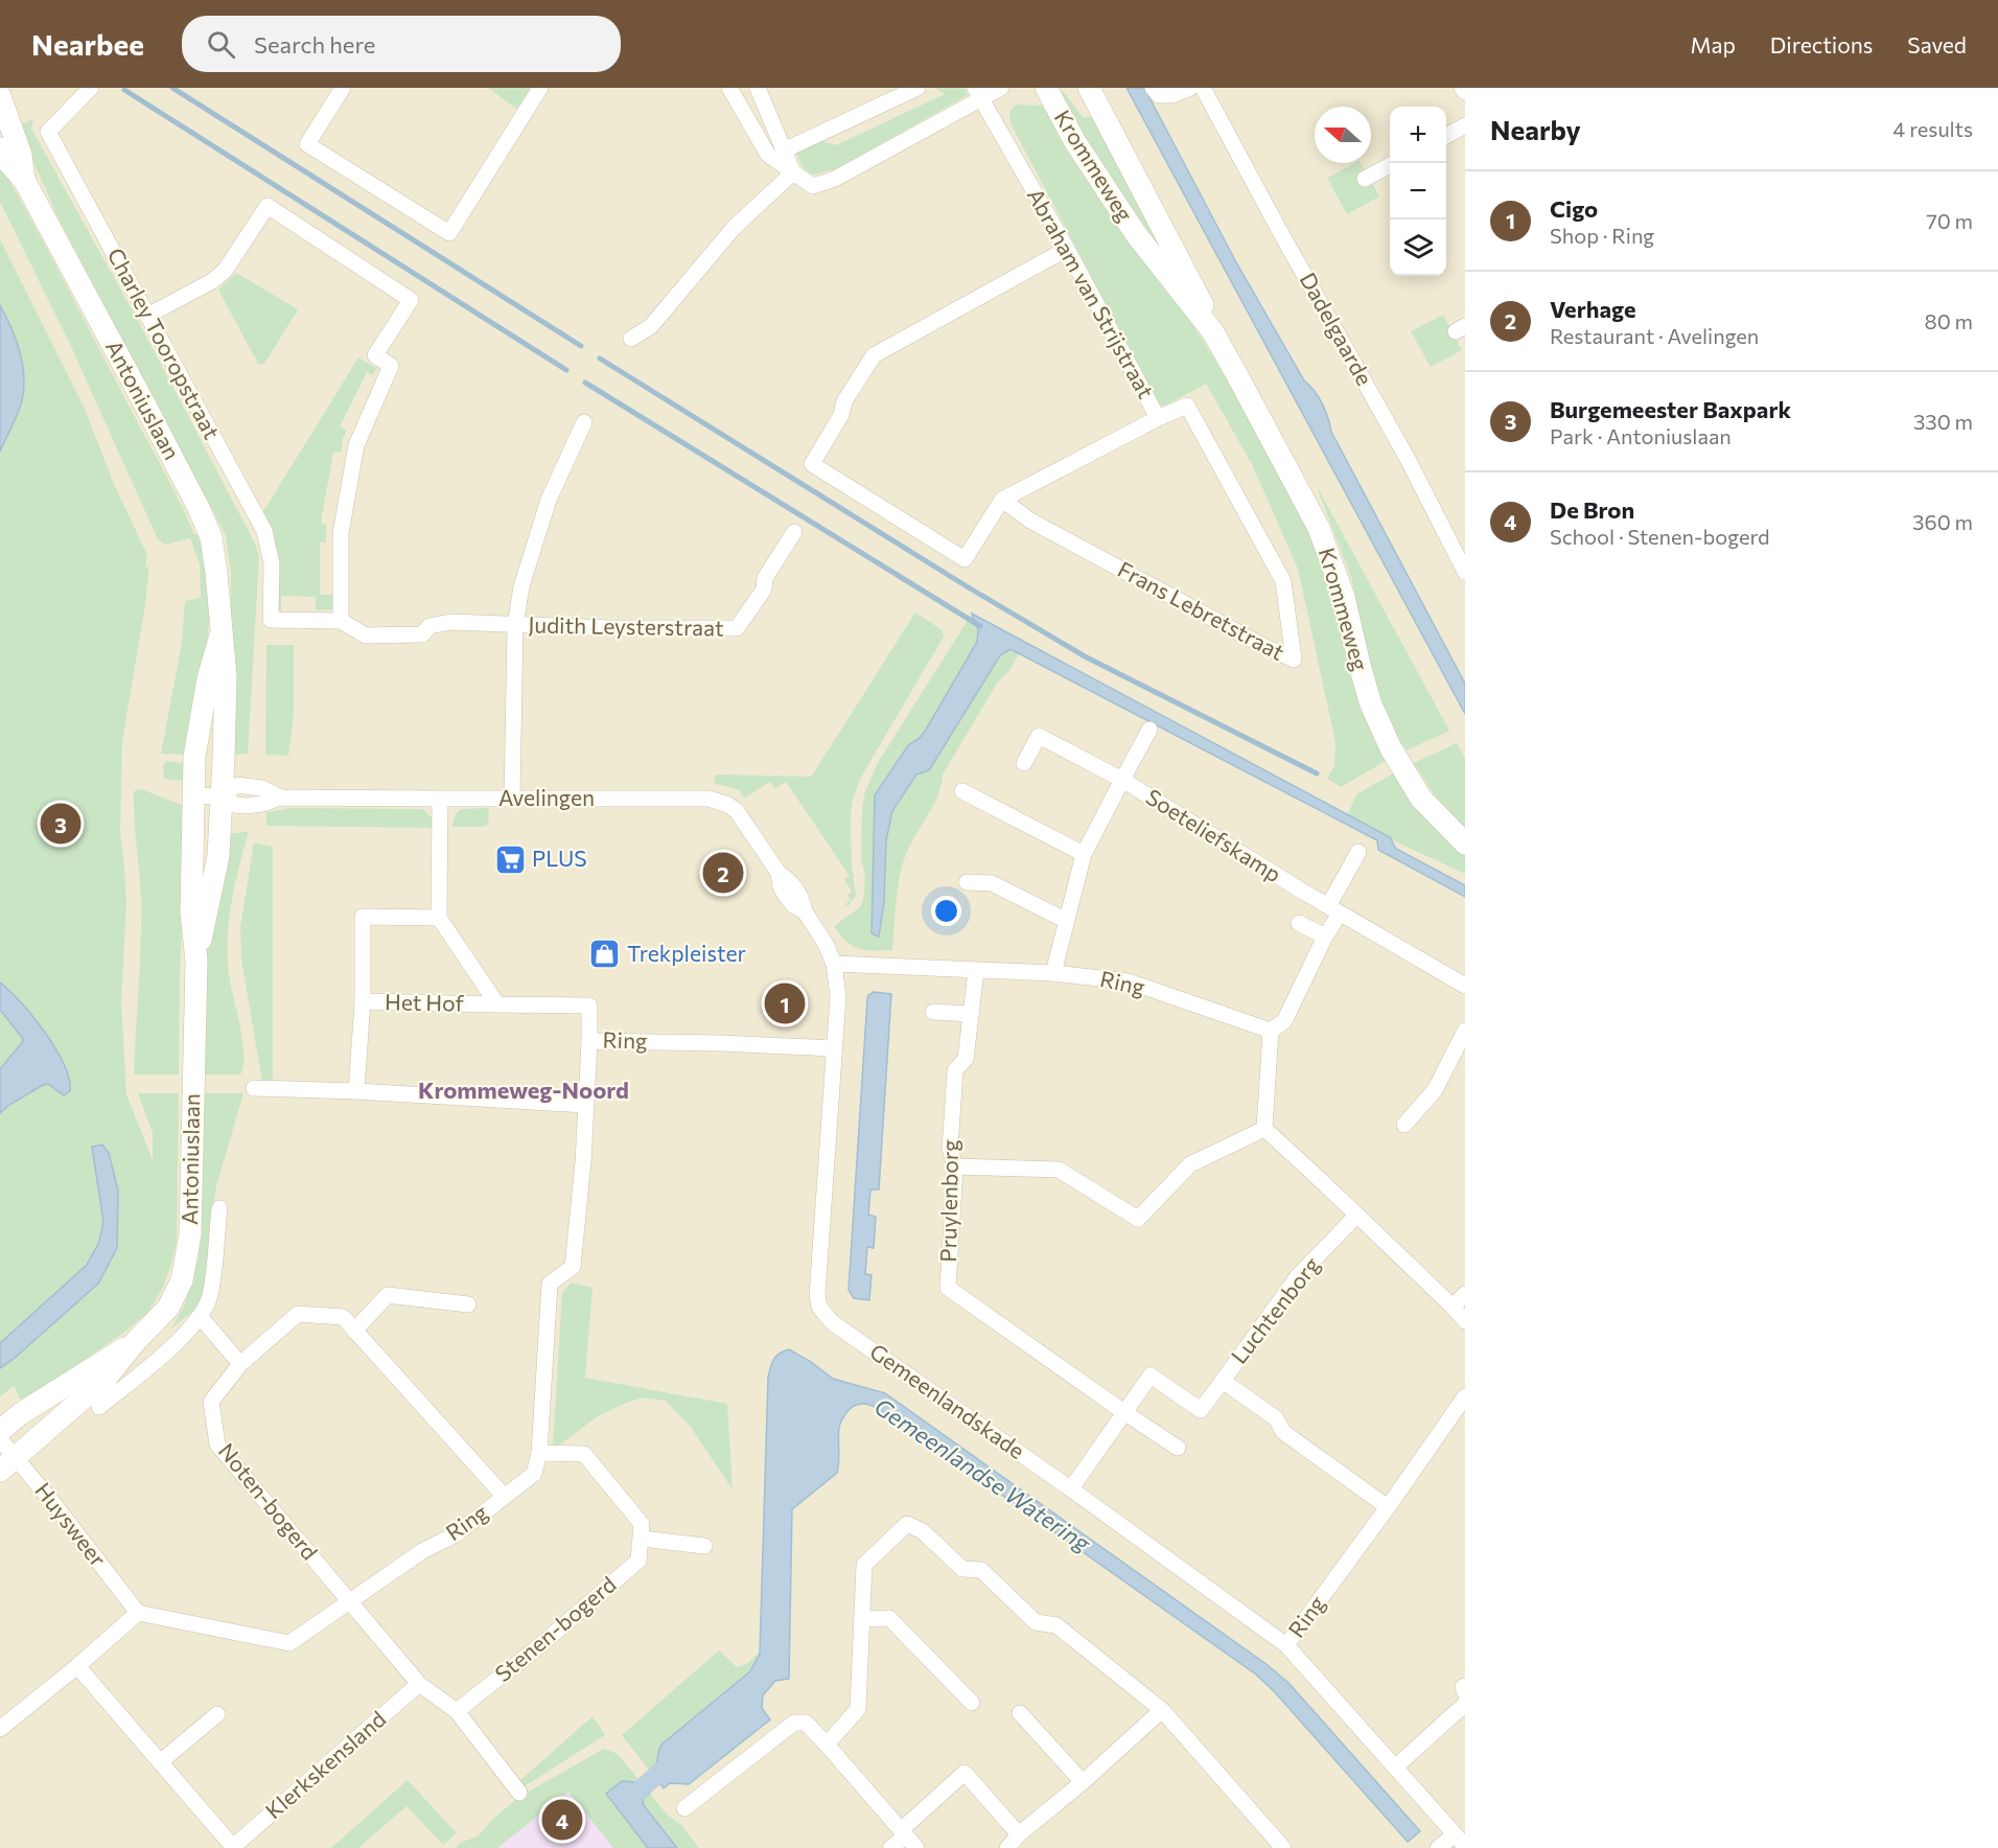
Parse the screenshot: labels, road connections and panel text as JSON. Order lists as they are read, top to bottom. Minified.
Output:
{"streets":{"main road":["Krommeweg","Antoniuslaan"],"street":["Abraham van Strijstraat","Dadelgaarde","Charley Tooropstraat","Frans Lebretstraat","Judith Leysterstraat","Avelingen","Soeteliefskamp","Ring","Het Hof","Pruylenborg","Luchtenborg","Gemeenlandskade","Noten-bogerd","Huysweer","Stenen-bogerd","Klerkskensland"]},"crossings":[["Abraham van Strijstraat","Frans Lebretstraat"],["Antoniuslaan","Avelingen"],["Antoniuslaan","Huysweer"],["Avelingen","Ring"],["Soeteliefskamp","Ring"],["Ring","Het Hof"],["Ring","Pruylenborg"],["Ring","Gemeenlandskade"],["Ring","Noten-bogerd"],["Ring","Huysweer"]],"districts":["Krommeweg-Noord"],"water":["Gemeenlandse Watering"],"places":{"supermarket":["PLUS"],"shop":["Trekpleister"]},"north":"left","page":{"header":"Nearbee","search":"Search here","nav":["Map","Directions","Saved"],"heading":["Nearby","4 results"],"map_buttons":["+","−"],"list":[{"mark":"1","name":"Cigo","note":"Shop · Ring","value":"70 m"},{"mark":"2","name":"Verhage","note":"Restaurant · Avelingen","value":"80 m"},{"mark":"3","name":"Burgemeester Baxpark","note":"Park · Antoniuslaan","value":"330 m"},{"mark":"4","name":"De Bron","note":"School · Stenen-bogerd","value":"360 m"}],"pins":["3","2","1","4"]}}
